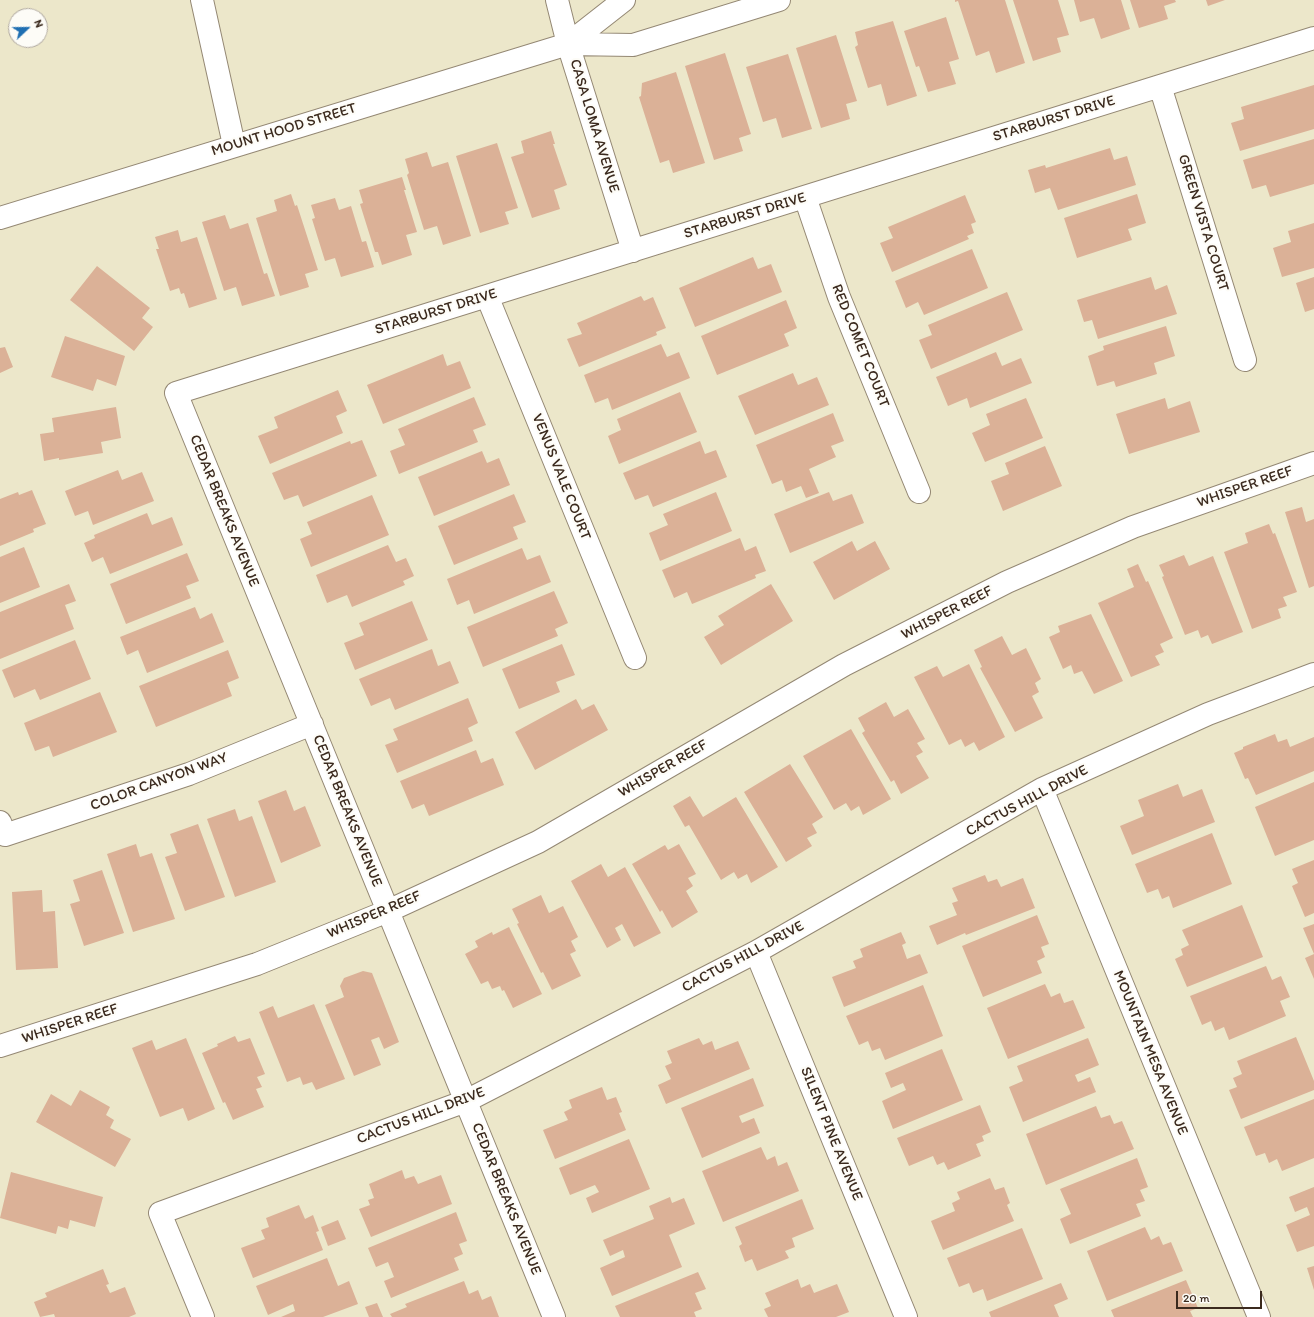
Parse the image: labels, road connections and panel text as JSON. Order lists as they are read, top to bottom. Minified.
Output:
{"streets":{"street":["STARBURST DRIVE","CASA LOMA AVENUE","MOUNT HOOD STREET","GREEN VISTA COURT","RED COMET COURT","VENUS VALE COURT","WHISPER REEF","CEDAR BREAKS AVENUE","COLOR CANYON WAY","CACTUS HILL DRIVE","MOUNTAIN MESA AVENUE","SILENT PINE AVENUE"]},"crossings":[["STARBURST DRIVE","CASA LOMA AVENUE"],["STARBURST DRIVE","GREEN VISTA COURT"],["STARBURST DRIVE","RED COMET COURT"],["STARBURST DRIVE","VENUS VALE COURT"],["STARBURST DRIVE","CEDAR BREAKS AVENUE"],["CASA LOMA AVENUE","MOUNT HOOD STREET"],["WHISPER REEF","CEDAR BREAKS AVENUE"],["CEDAR BREAKS AVENUE","COLOR CANYON WAY"],["CEDAR BREAKS AVENUE","CACTUS HILL DRIVE"],["CACTUS HILL DRIVE","MOUNTAIN MESA AVENUE"],["CACTUS HILL DRIVE","SILENT PINE AVENUE"]],"scale_bar":"20 m","north":"right"}
